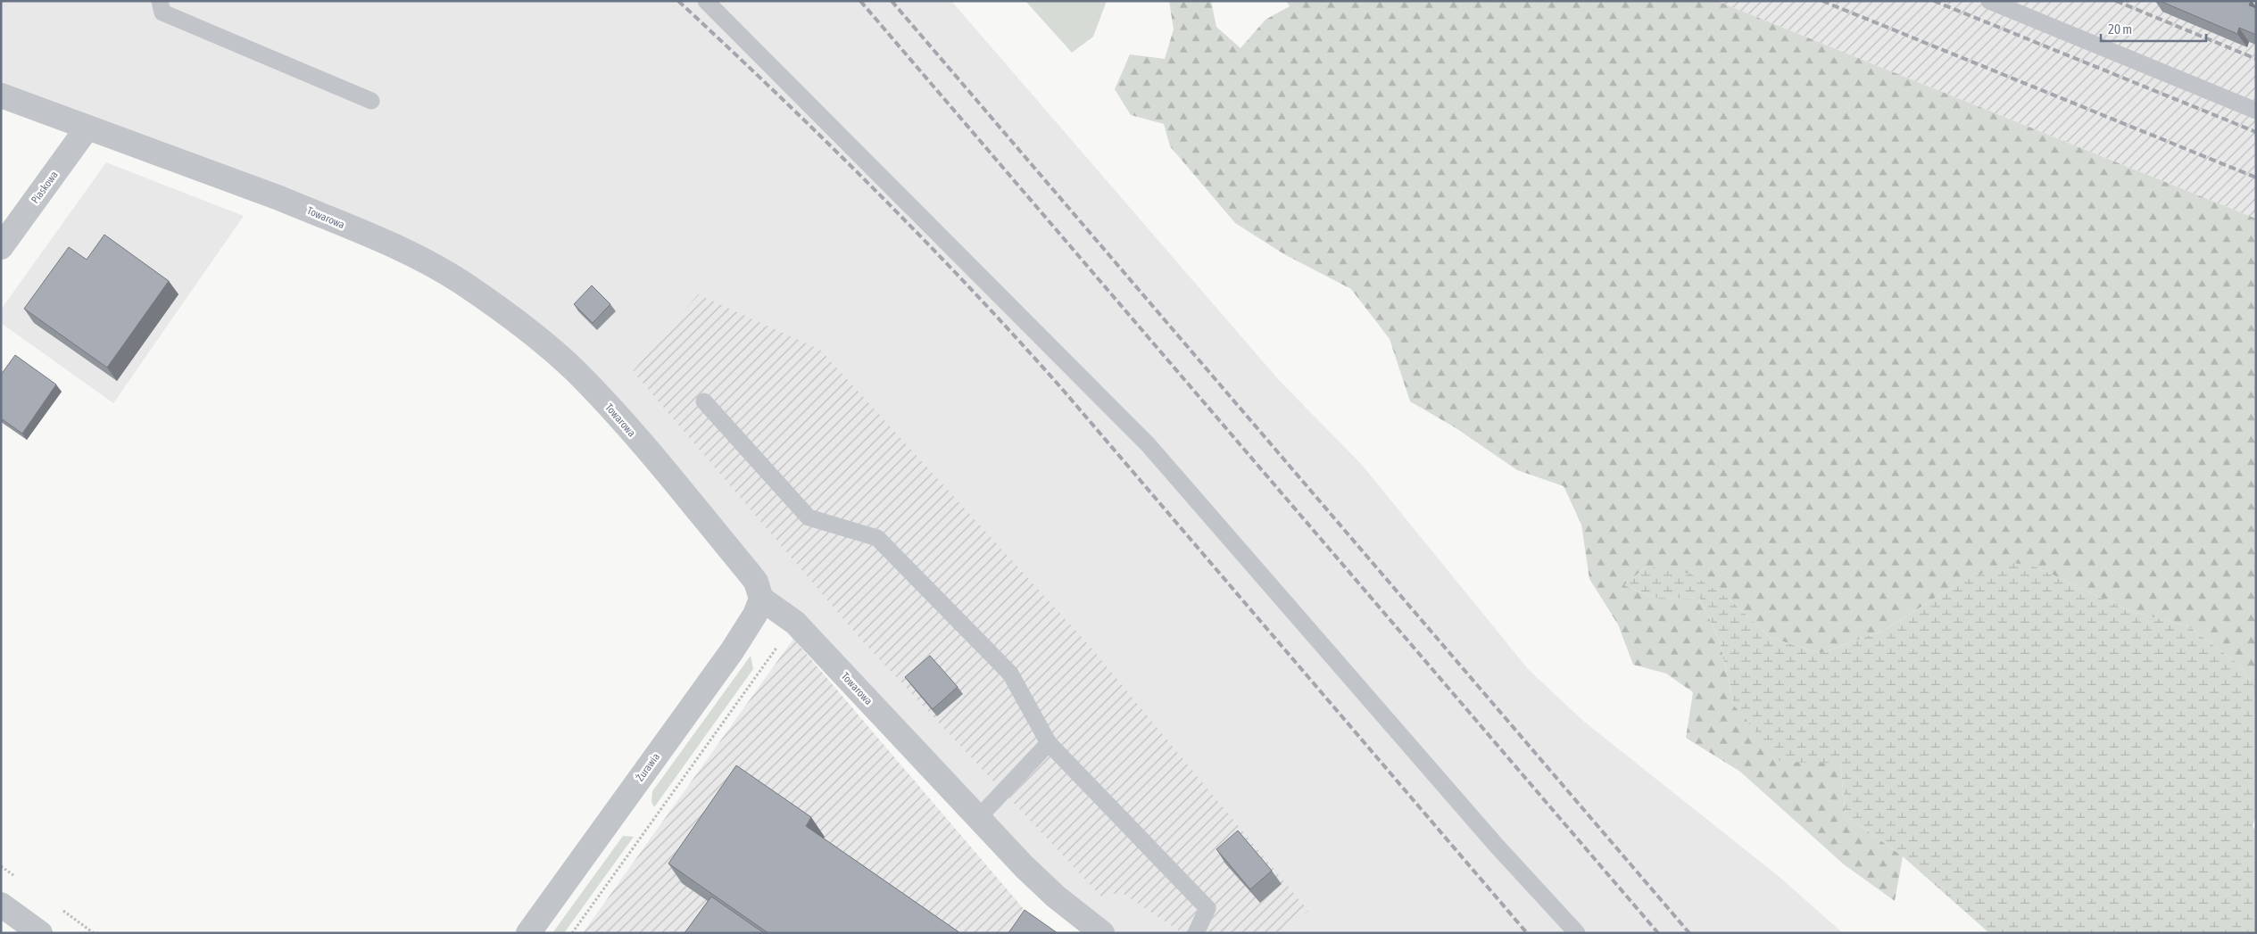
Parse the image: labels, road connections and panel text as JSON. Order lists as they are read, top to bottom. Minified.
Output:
{"streets":{"street":["Piaskowa","Towarowa","Żurawia"]},"crossings":[["Piaskowa","Towarowa"],["Towarowa","Żurawia"]],"scale_bar":"20 m"}
